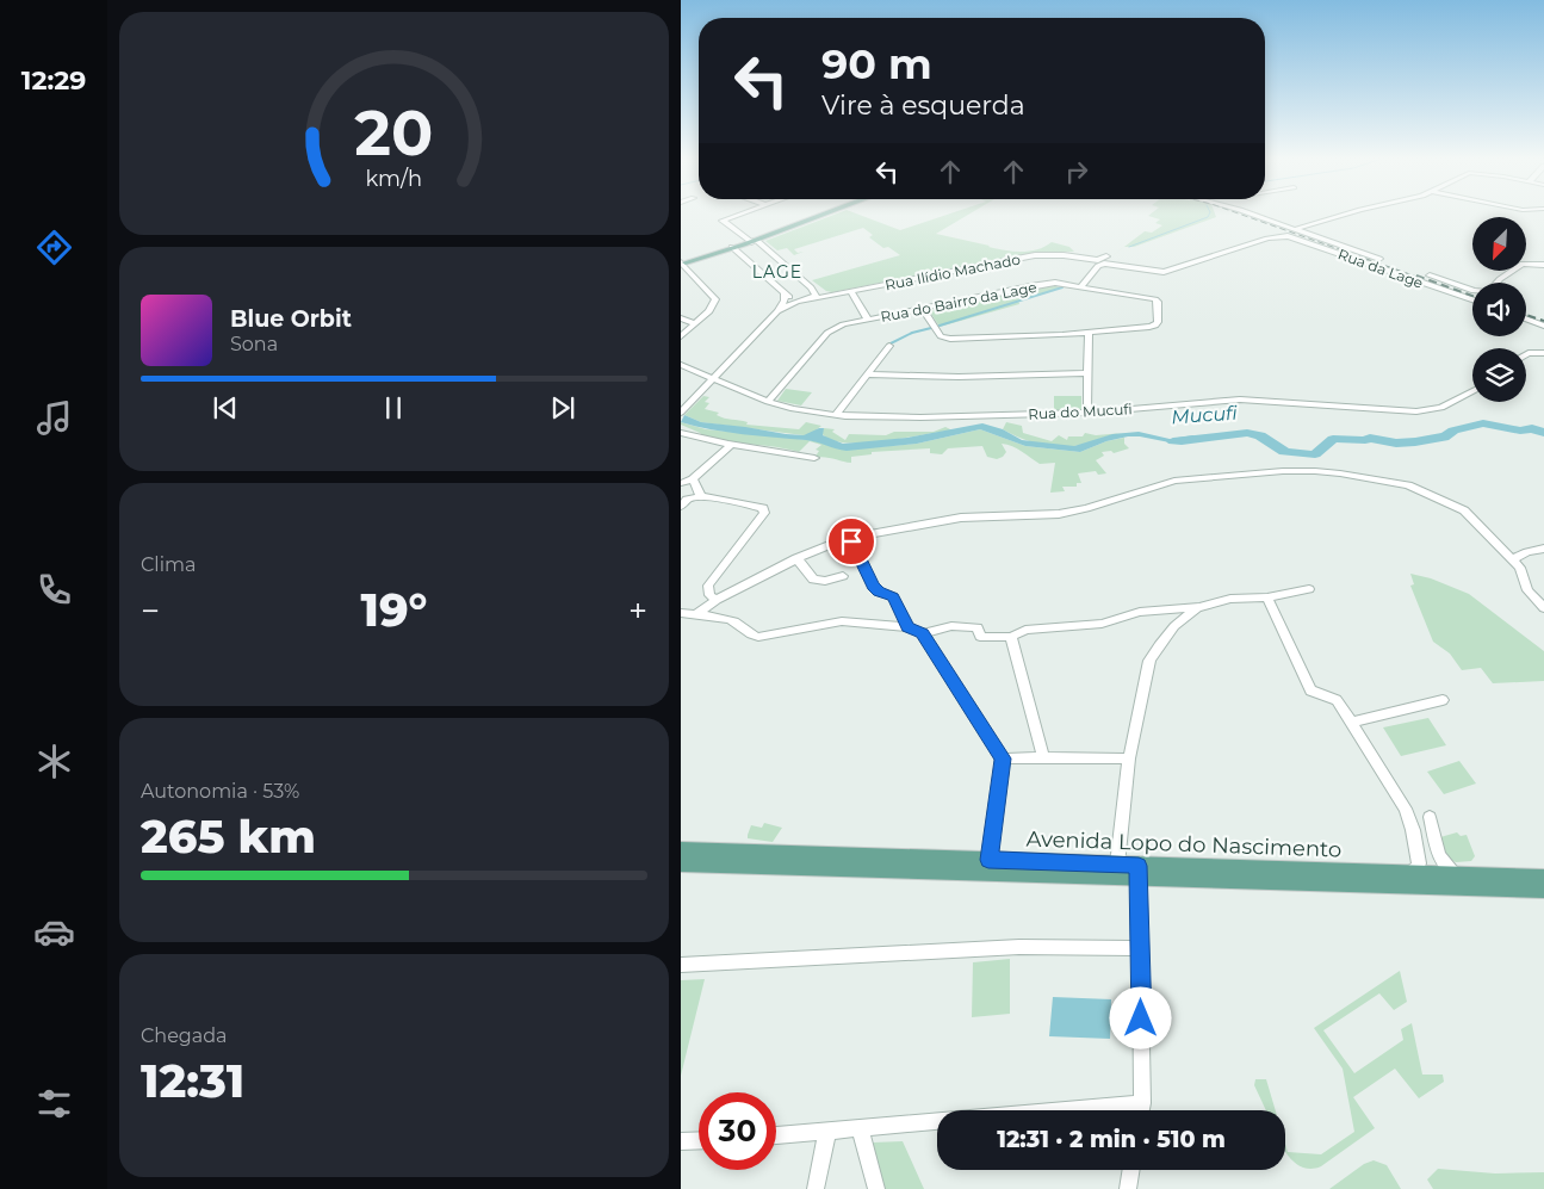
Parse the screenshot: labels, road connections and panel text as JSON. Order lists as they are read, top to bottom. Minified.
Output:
{"streets":{"main road":["Avenida Lopo do Nascimento"],"street":["Rua da Lage","Rua Ilídio Machado","Rua do Bairro da Lage","Rua do Mucufi"]},"crossings":[["Rua da Lage","Rua do Bairro da Lage"],["Rua Ilídio Machado","Rua do Bairro da Lage"],["Rua do Bairro da Lage","Rua do Mucufi"]],"districts":["LAGE"],"water":["Mucufi"],"north":"bottom left","page":{"tabs":"12:29","turn":["90 m","Vire à esquerda"],"song":["Blue Orbit","Sona"],"tile":["Clima",["Autonomia · 53%","265 km"],["Chegada","12:31"]],"heat":["−","19°","+"],"limit":"30","trip":"12:31 · 2 min · 510 m","gauge":["20","km/h"]}}
